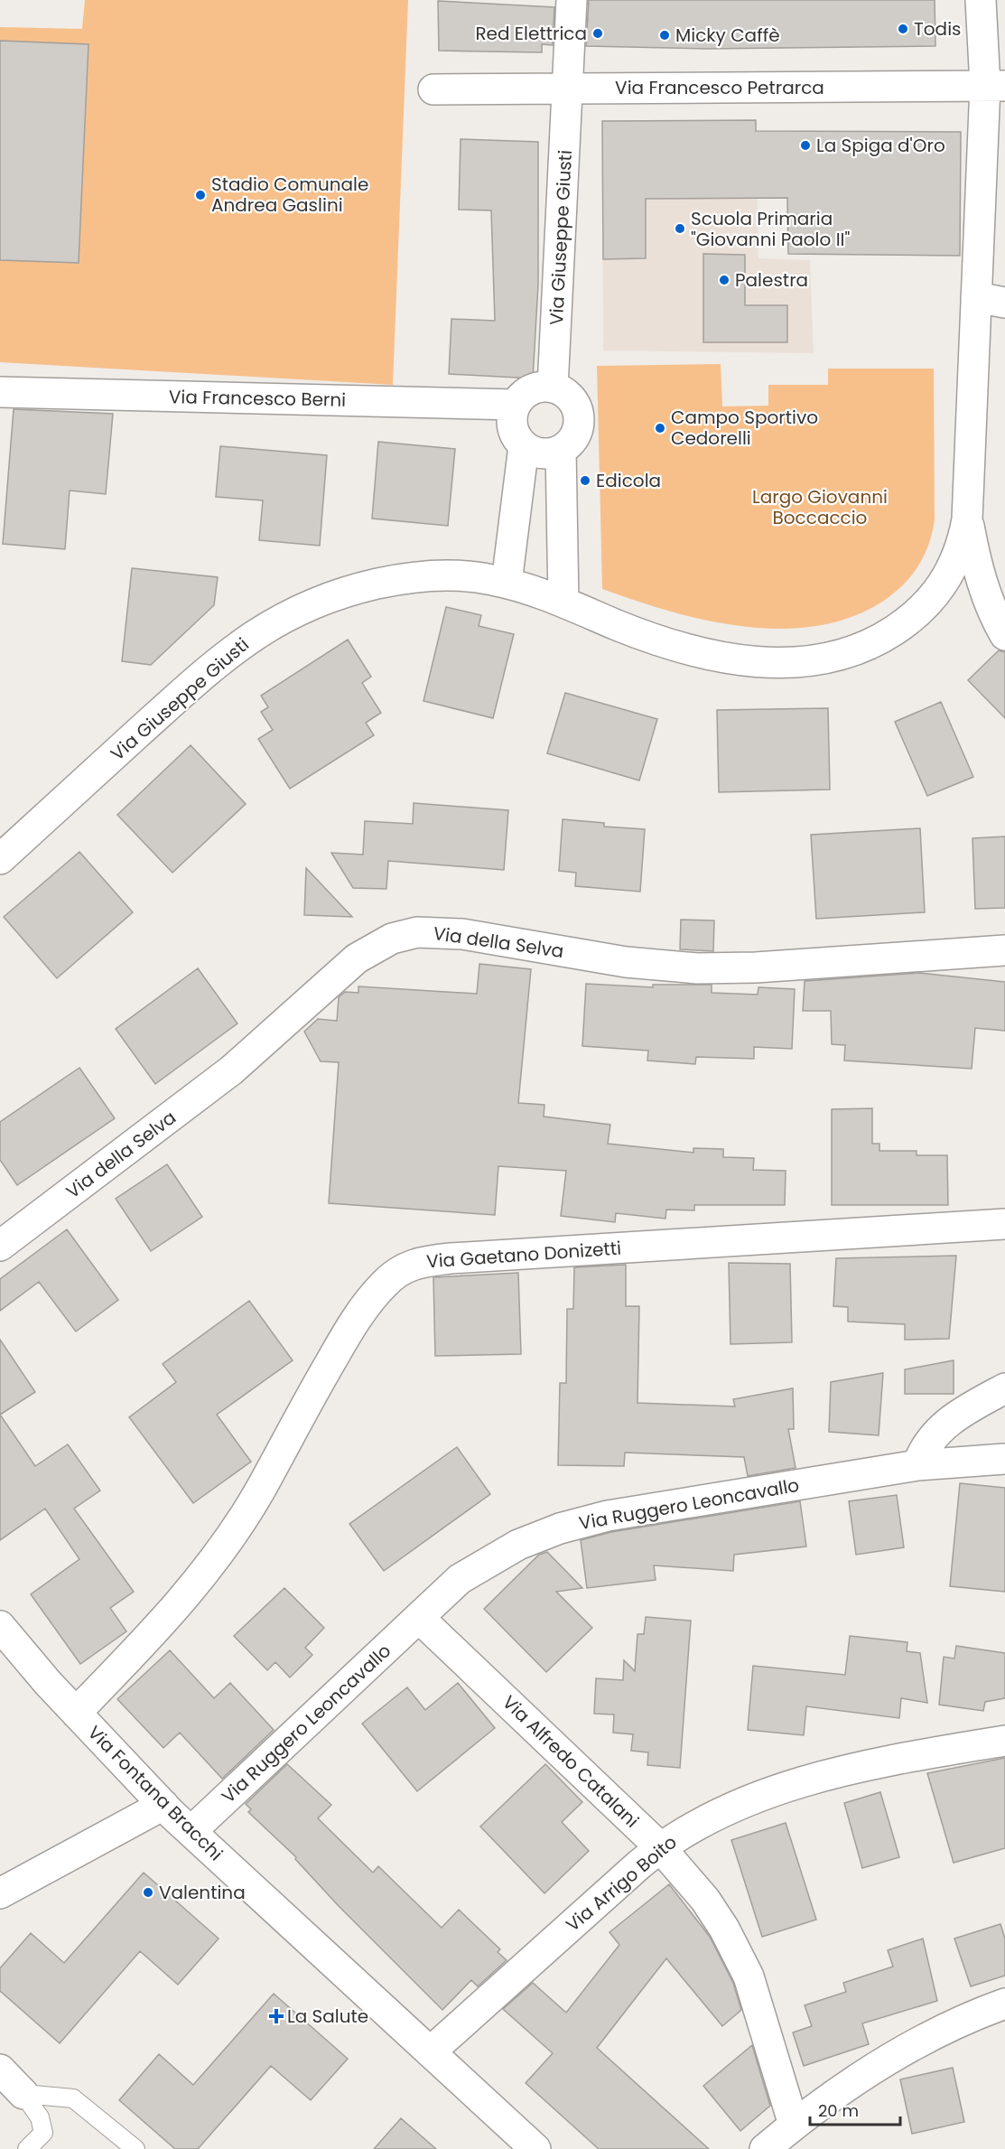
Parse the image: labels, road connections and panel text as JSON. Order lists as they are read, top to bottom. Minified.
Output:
{"streets":{"street":["Via Francesco Petrarca","Via Giuseppe Giusti","Via Francesco Berni","Via della Selva","Via Gaetano Donizetti","Via Ruggero Leoncavallo","Via Alfredo Catalani","Via Fontana Bracchi","Via Arrigo Boito"]},"crossings":[["Via Francesco Petrarca","Via Giuseppe Giusti"],["Via Giuseppe Giusti","Via Francesco Berni"],["Via Gaetano Donizetti","Via Fontana Bracchi"],["Via Ruggero Leoncavallo","Via Alfredo Catalani"],["Via Ruggero Leoncavallo","Via Fontana Bracchi"],["Via Alfredo Catalani","Via Arrigo Boito"],["Via Fontana Bracchi","Via Arrigo Boito"]],"parks":["Largo Giovanni Boccaccio"],"places":{"other":["Todis","Red Elettrica","Micky Caffè","La Spiga d'Oro","Stadio Comunale Andrea Gaslini","Scuola Primaria \"Giovanni Paolo II\"","Palestra","Campo Sportivo Cedorelli","Edicola","Valentina"],"health":["La Salute"]},"scale_bar":"20 m"}
